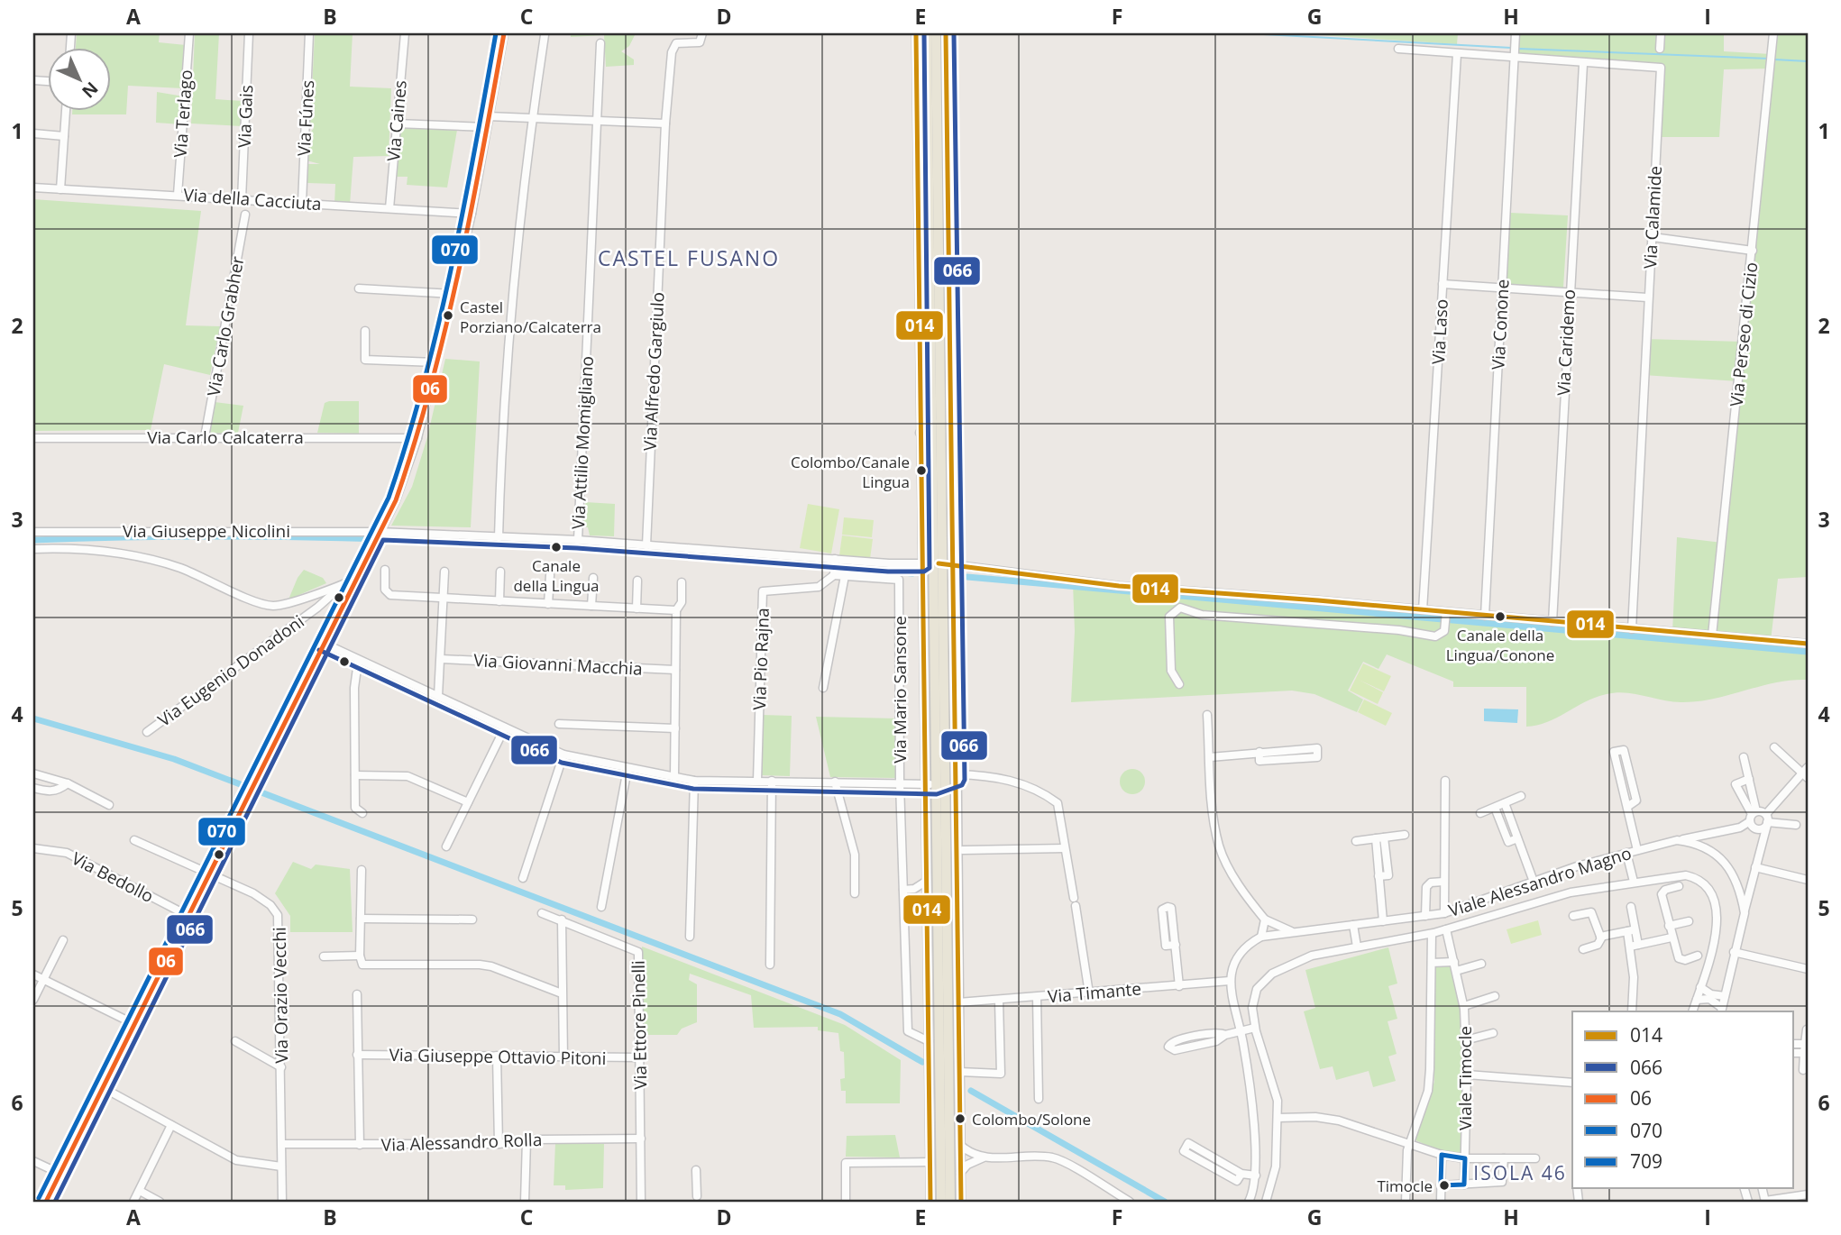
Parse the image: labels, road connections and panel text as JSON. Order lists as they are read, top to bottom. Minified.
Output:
{"streets":{"street":["Via Terlago","Via Gais","Via Fúnes","Via Caines","Via della Cacciuta","Via Calamide","Via Conone","Via Carlo Grabher","Via Laso","Via Perseo di Cizio","Via Caridemo","Via Alfredo Gargiulo","Via Carlo Calcaterra","Via Attilio Momigliano","Via Giuseppe Nicolini","Via Pio Rajna","Via Giovanni Macchia","Via Eugenio Donadoni","Via Mario Sansone","Via Bedollo","Viale Alessandro Magno","Via Timante","Via Orazio Vecchi","Via Ettore Pinelli","Via Giuseppe Ottavio Pitoni","Viale Timocle","Via Alessandro Rolla"]},"crossings":[["Via Terlago","Via della Cacciuta"],["Via Gais","Via della Cacciuta"],["Via Fúnes","Via della Cacciuta"],["Via Caines","Via della Cacciuta"],["Via Calamide","Via Conone"],["Via Calamide","Via Laso"],["Via Calamide","Via Caridemo"],["Via Calamide","Via Giuseppe Nicolini"],["Via Conone","Via Giuseppe Nicolini"],["Via Carlo Grabher","Via Carlo Calcaterra"],["Via Laso","Via Giuseppe Nicolini"],["Via Perseo di Cizio","Via Giuseppe Nicolini"],["Via Caridemo","Via Giuseppe Nicolini"],["Via Alfredo Gargiulo","Via Giuseppe Nicolini"],["Via Attilio Momigliano","Via Giuseppe Nicolini"],["Via Pio Rajna","Via Mario Sansone"],["Viale Alessandro Magno","Viale Timocle"],["Via Orazio Vecchi","Via Alessandro Rolla"],["Via Ettore Pinelli","Via Giuseppe Ottavio Pitoni"],["Via Ettore Pinelli","Via Alessandro Rolla"]],"districts":["CASTEL FUSANO","ISOLA 46"],"places":["Castel Porziano/Calcaterra","Colombo/Canale Lingua","Canale della Lingua","Canale della Lingua/Conone","Colombo/Solone","Timocle"],"lines":["transit line 014","transit line 066","transit line 06","transit line 070","transit line 709"],"legend":["014","066","06","070","709"],"north":"bottom right","grid":{"columns":["A","B","C","D","E","F","G","H","I"],"rows":["1","2","3","4","5","6"]}}
